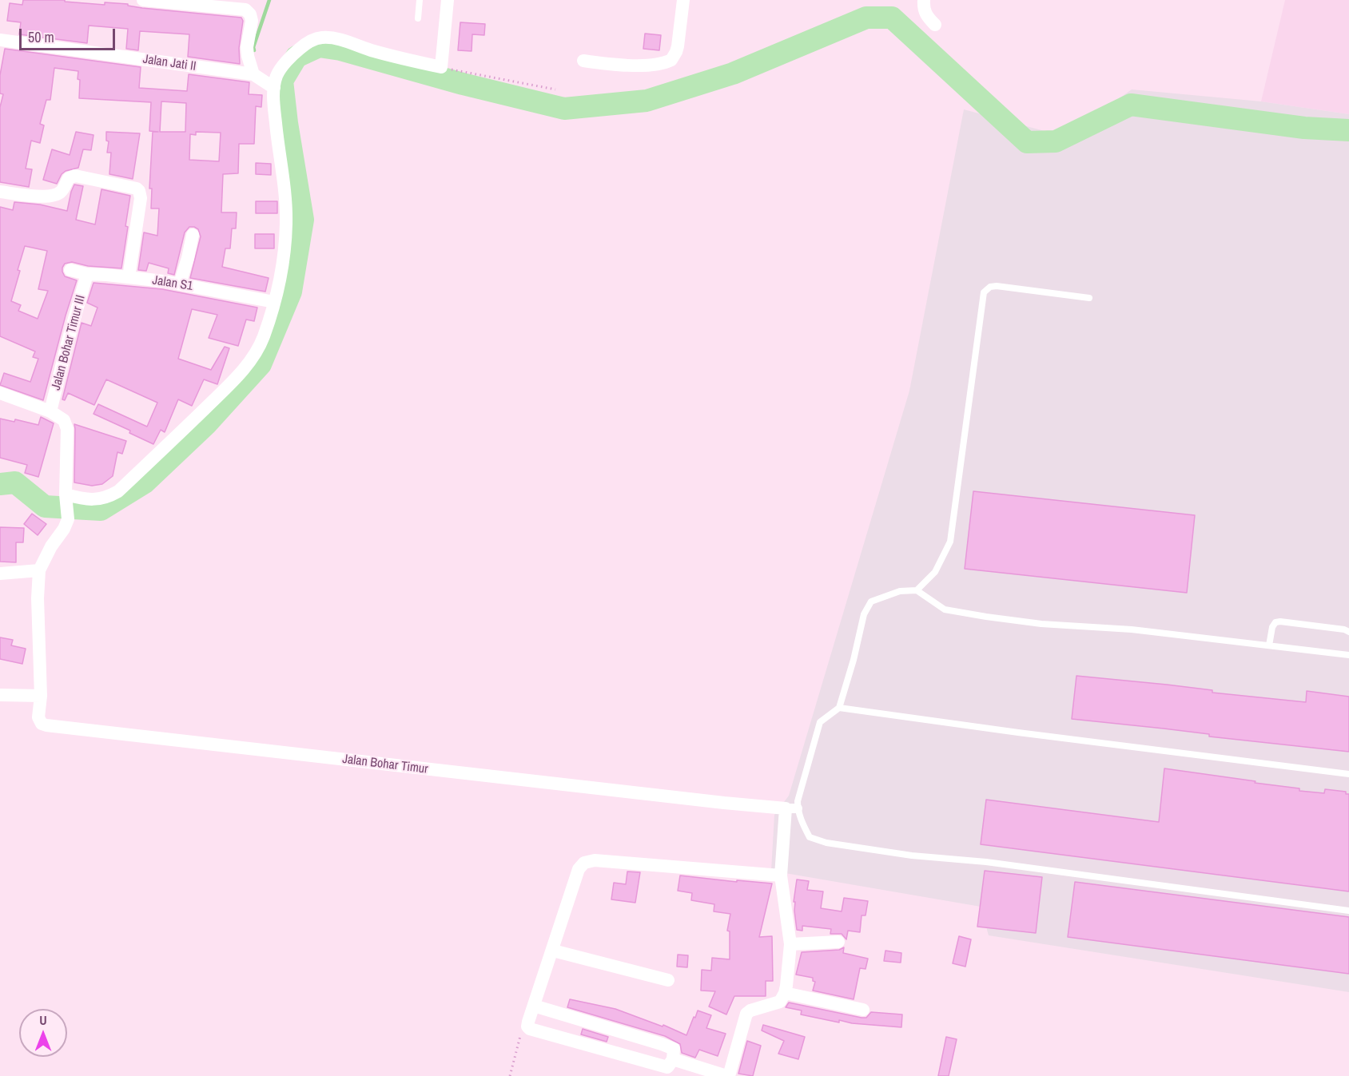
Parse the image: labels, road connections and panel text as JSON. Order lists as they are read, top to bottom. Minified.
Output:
{"streets":{"street":["Jalan Jati II","Jalan S1","Jalan Bohar Timur III","Jalan Bohar Timur"]},"crossings":[["Jalan S1","Jalan Bohar Timur III"]],"scale_bar":"50 m","north":"top"}
